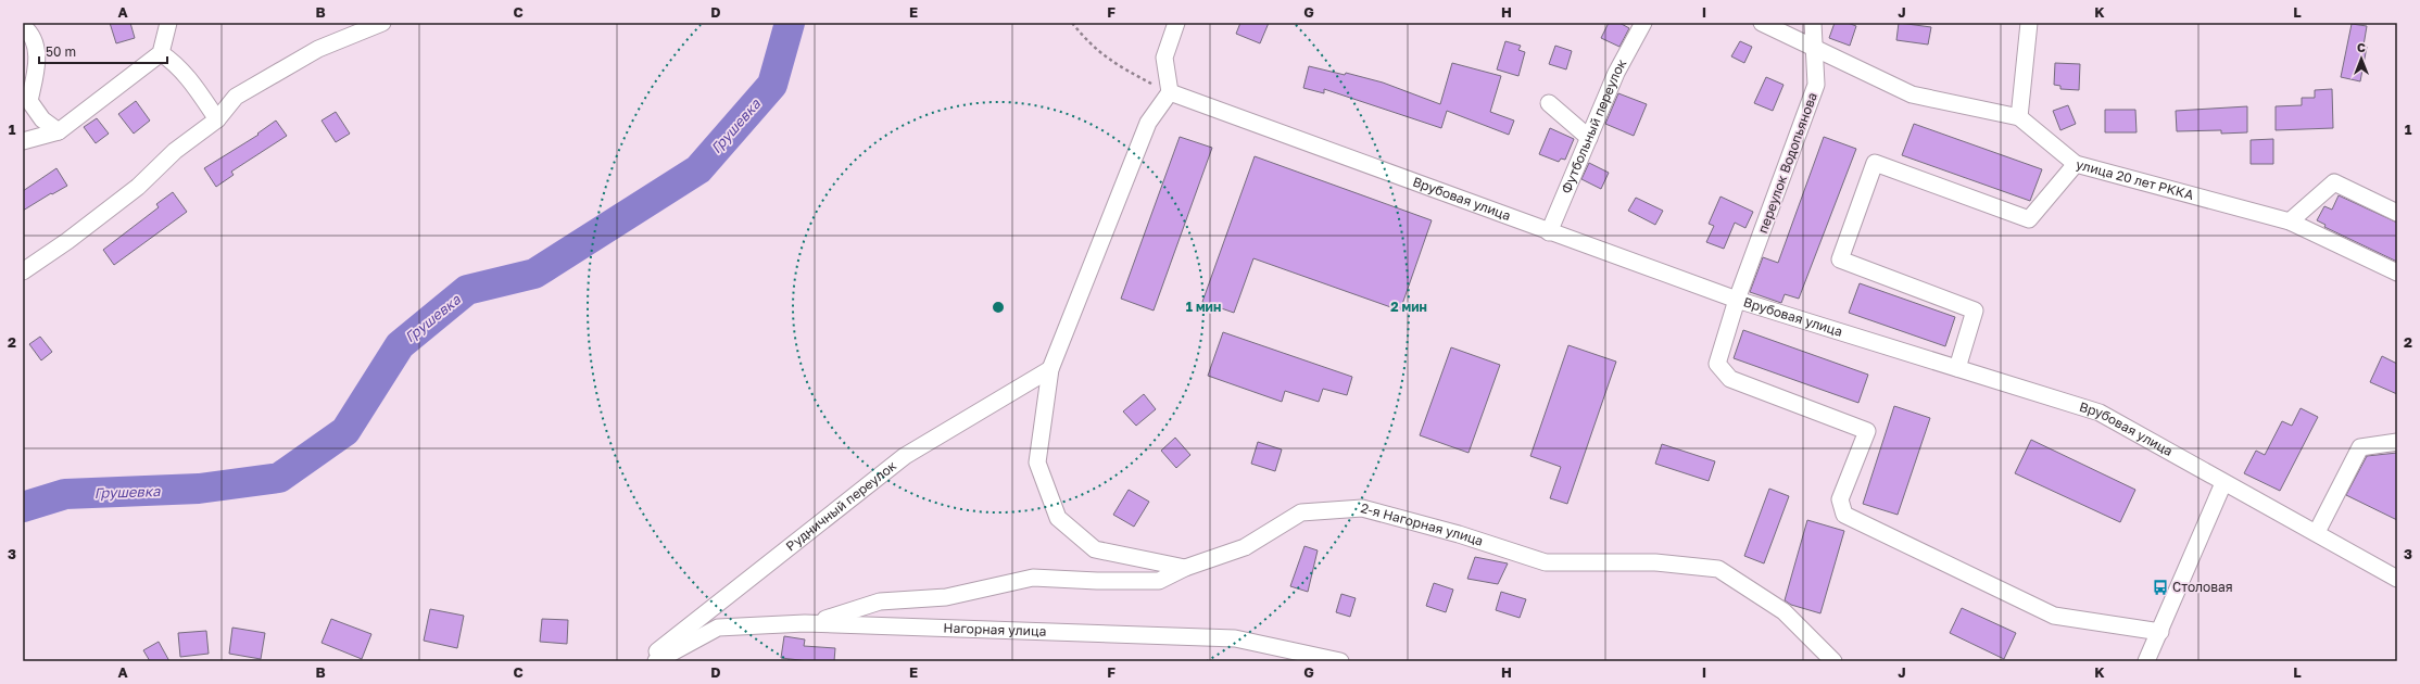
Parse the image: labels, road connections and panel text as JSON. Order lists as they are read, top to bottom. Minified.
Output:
{"streets":{"street":["Футбольный переулок","переулок Водопьянова","улица 20 лет РККА","Врубовая улица","Рудничный переулок","2-я Нагорная улица","Нагорная улица"]},"crossings":[["Футбольный переулок","Врубовая улица"],["переулок Водопьянова","улица 20 лет РККА"],["переулок Водопьянова","Врубовая улица"],["Рудничный переулок","2-я Нагорная улица"]],"water":["Грушевка"],"places":{"bus stop":["Столовая"]},"scale_bar":"50 m","north":"top","grid":{"columns":["A","B","C","D","E","F","G","H","I","J","K","L"],"rows":["1","2","3"]},"rings":["1 мин","2 мин"]}
